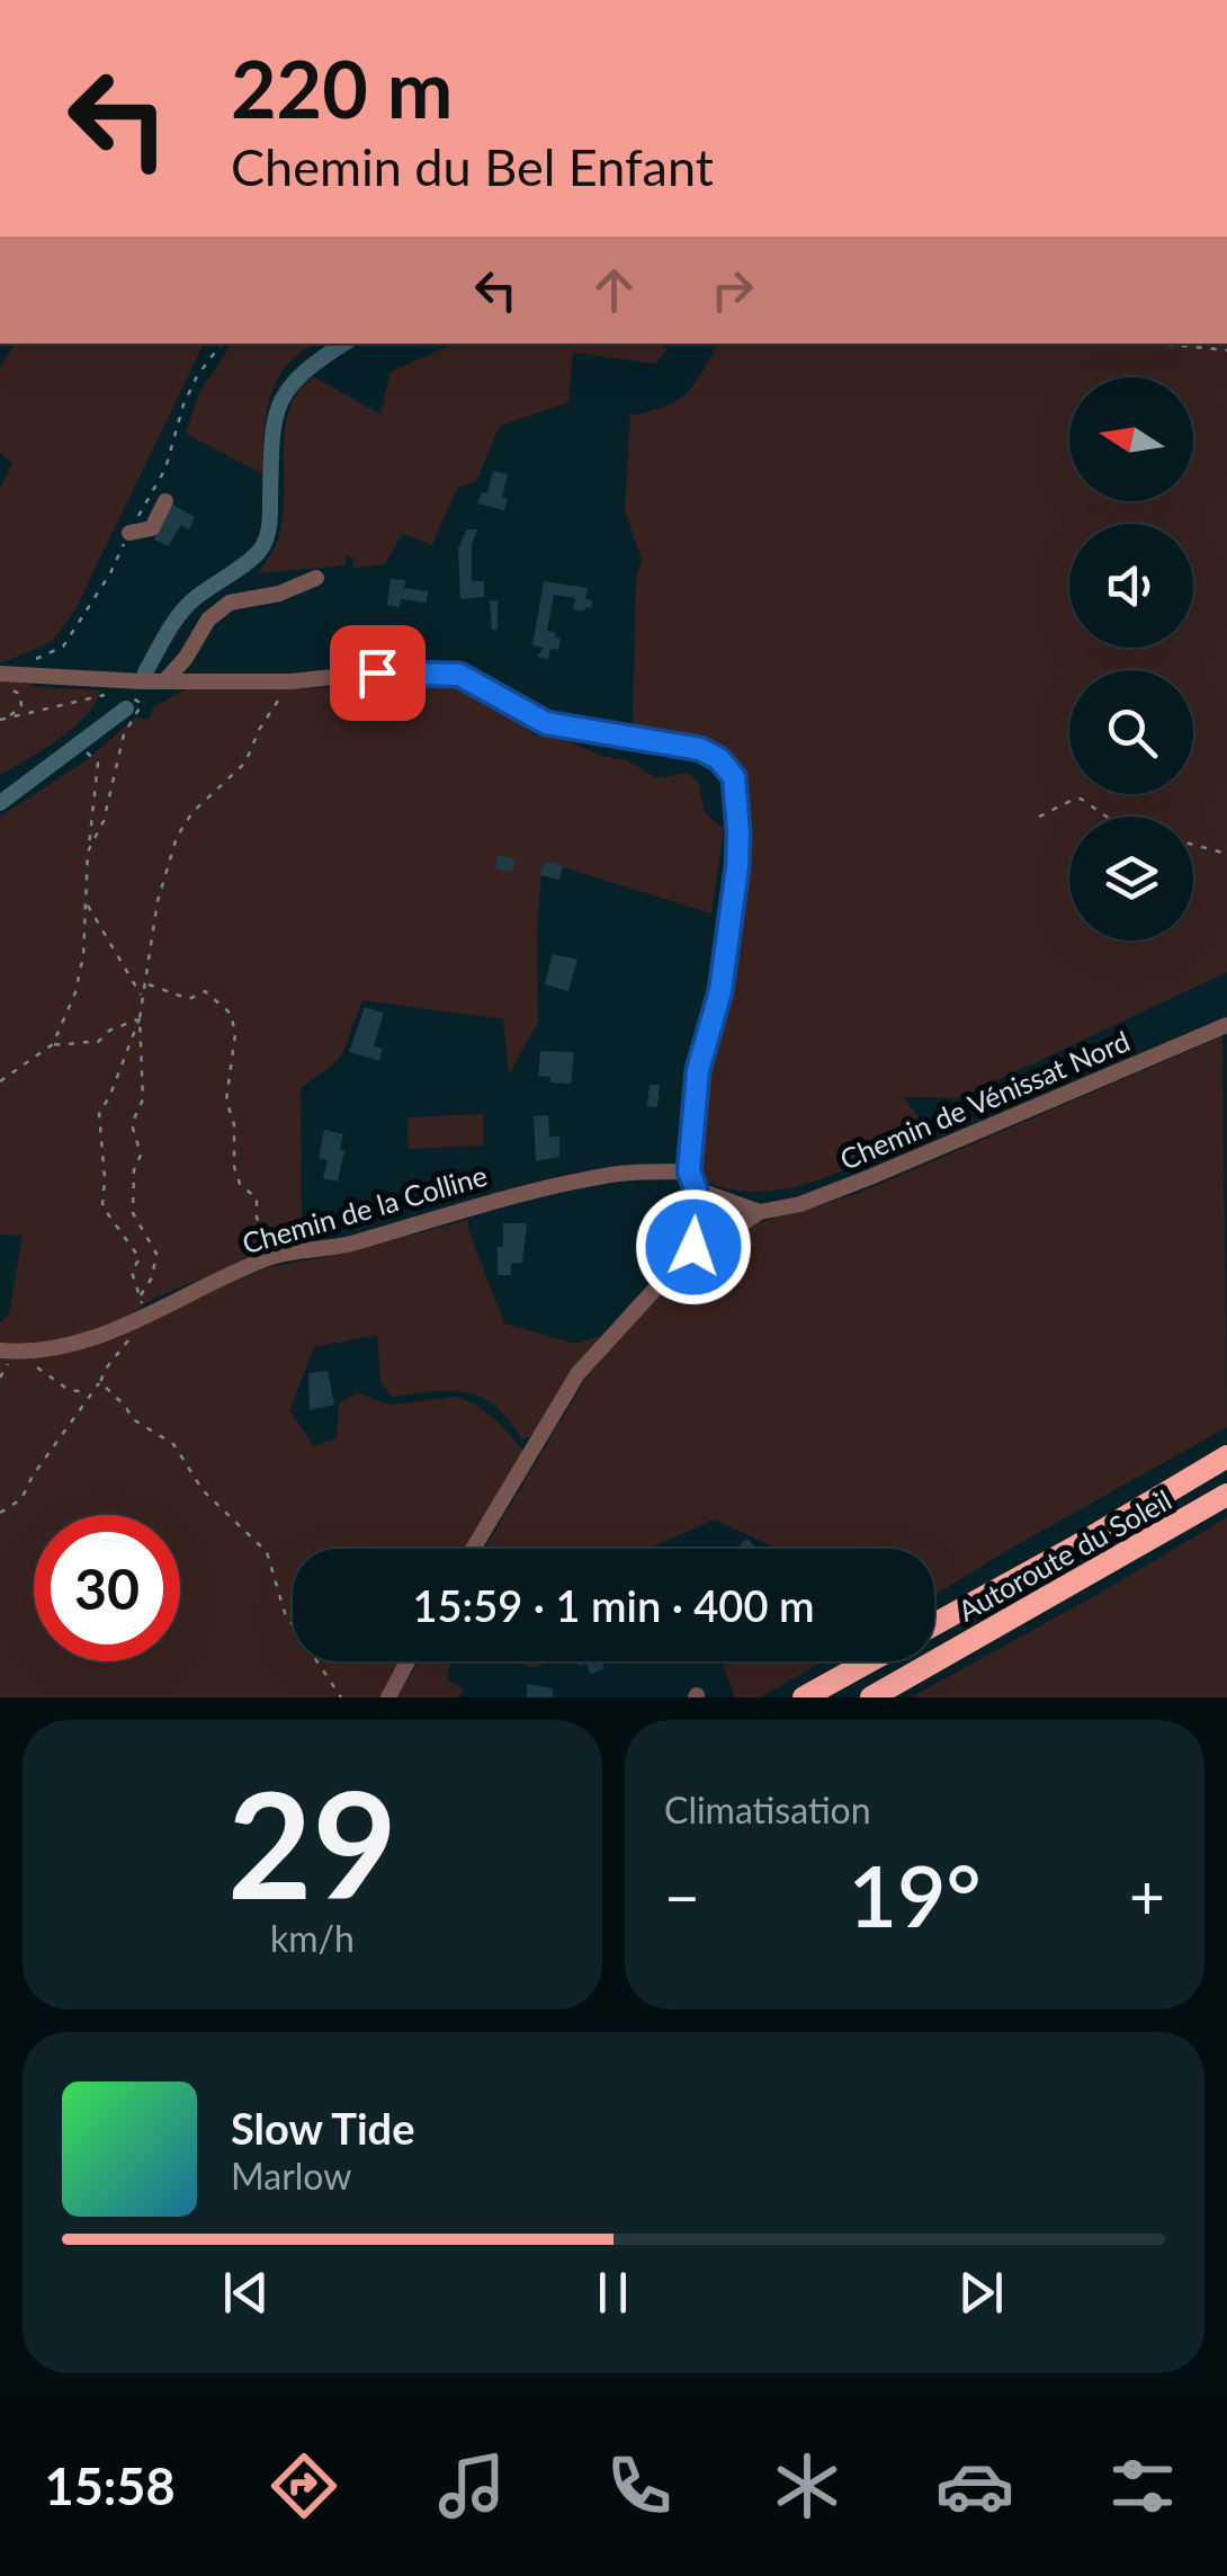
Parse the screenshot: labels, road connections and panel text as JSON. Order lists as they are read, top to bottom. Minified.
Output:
{"streets":{"highway":["Autoroute du Soleil"],"street":["Chemin de Vénissat Nord","Chemin de la Colline"]},"north":"left","page":{"turn":["220 m","Chemin du Bel Enfant"],"limit":"30","trip":"15:59 · 1 min · 400 m","tile":[["29","km/h"],"Climatisation"],"heat":["−","19°","+"],"song":["Slow Tide","Marlow"],"tabs":"15:58"}}
